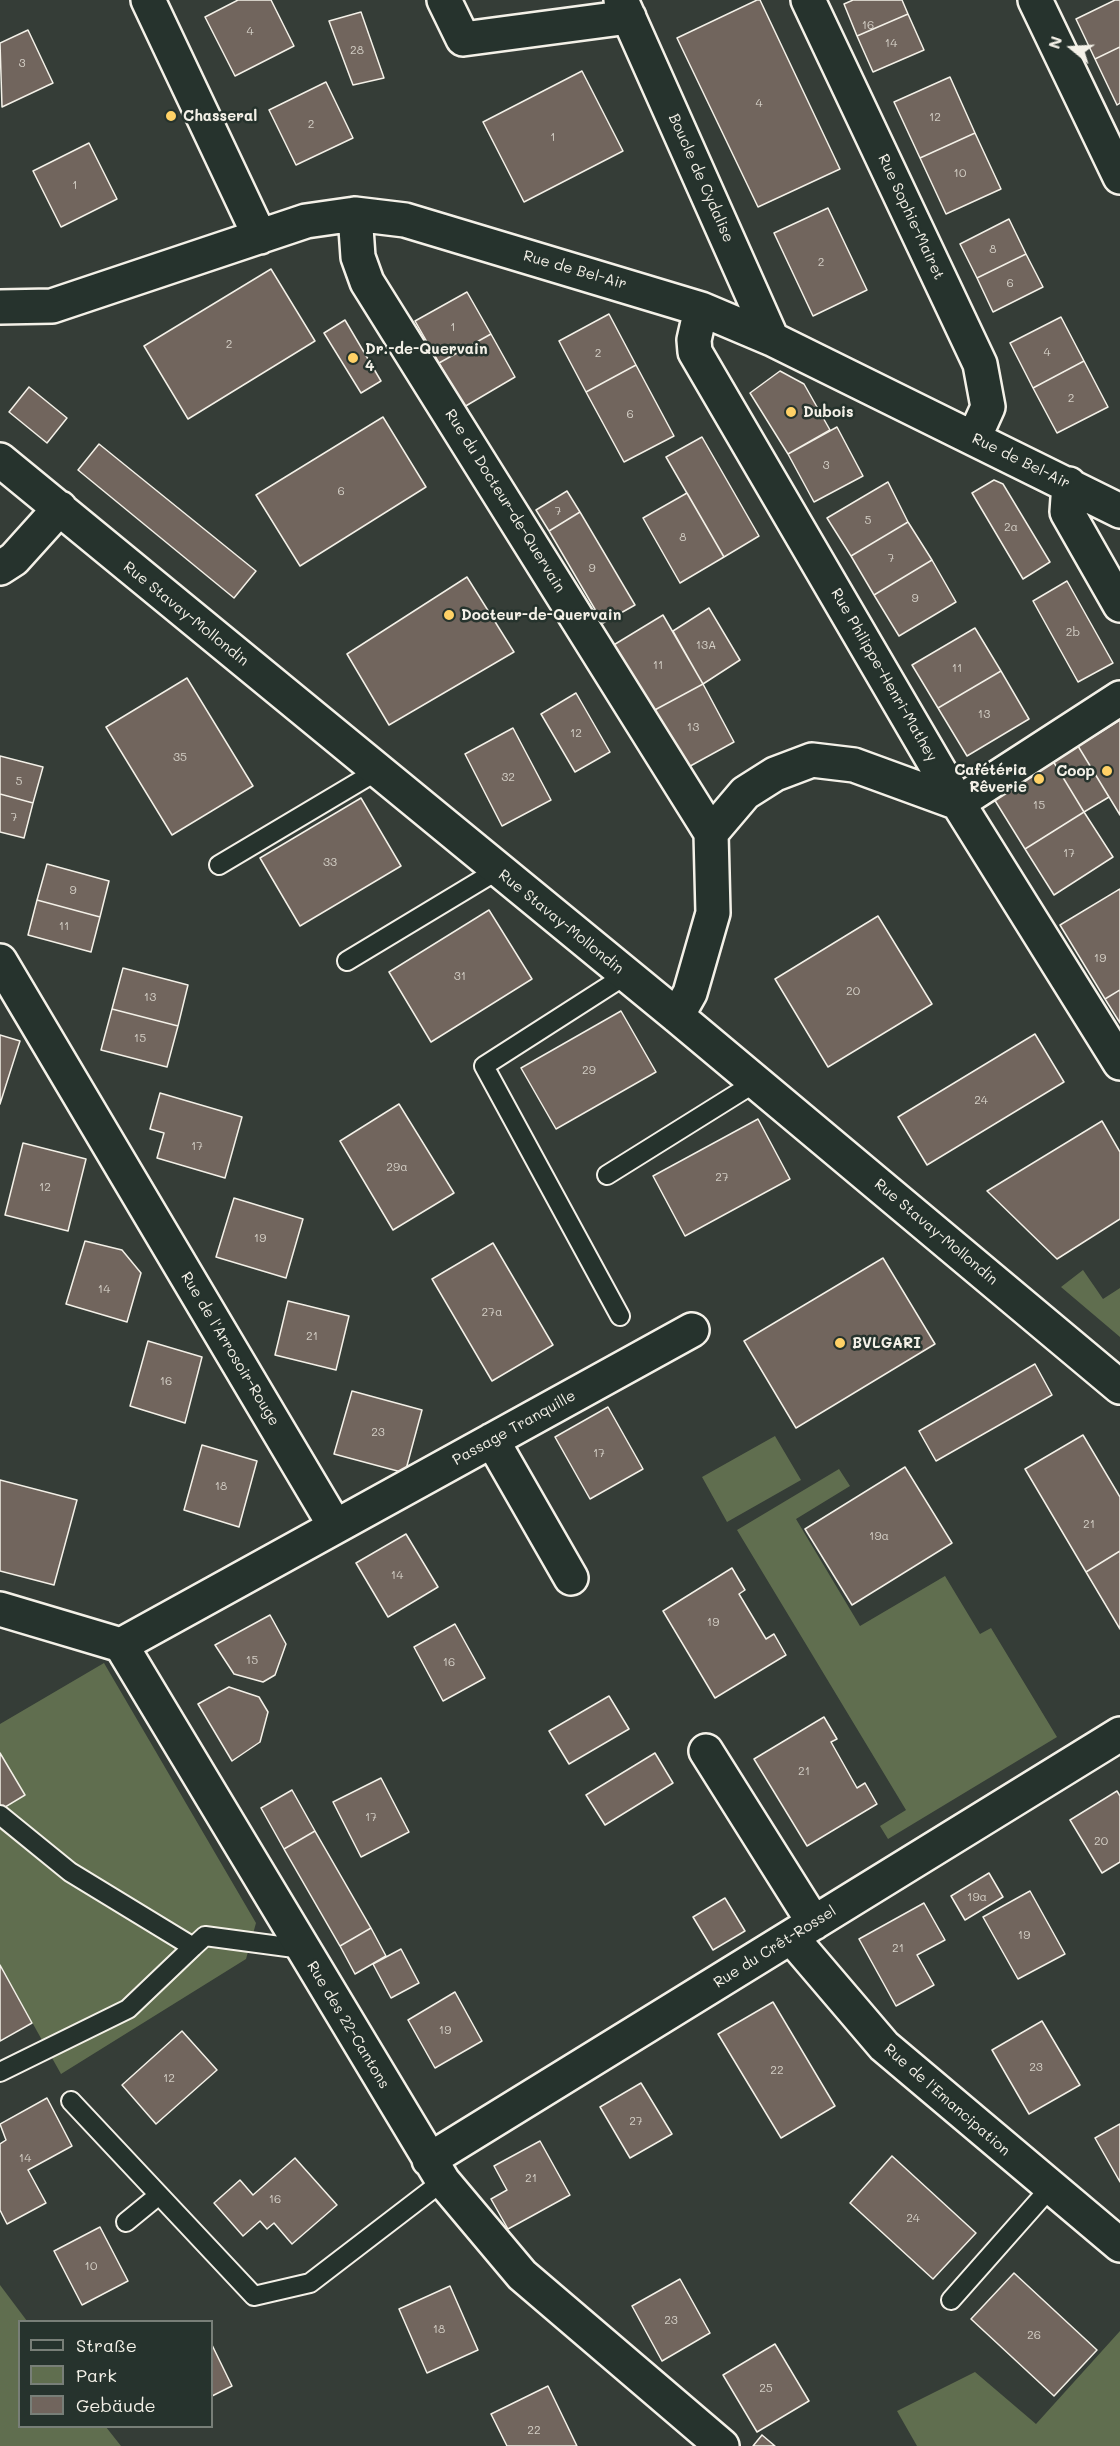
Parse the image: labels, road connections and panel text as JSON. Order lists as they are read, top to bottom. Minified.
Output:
{"streets":{"street":["Boucle de Cydalise","Rue Sophie-Mairet","Rue de Bel-Air","Rue du Docteur-de-Quervain","Rue Stavay-Mollondin","Rue Philippe-Henri-Mathey","Rue de l'Arrosoir-Rouge","Passage Tranquille","Rue du Crêt-Rossel","Rue des 22-Cantons","Rue de l'Emancipation"]},"crossings":[["Boucle de Cydalise","Rue de Bel-Air"],["Rue Sophie-Mairet","Rue de Bel-Air"],["Rue de Bel-Air","Rue du Docteur-de-Quervain"],["Rue de Bel-Air","Rue Philippe-Henri-Mathey"],["Rue de l'Arrosoir-Rouge","Passage Tranquille"],["Rue du Crêt-Rossel","Rue des 22-Cantons"],["Rue du Crêt-Rossel","Rue de l'Emancipation"]],"places":["Chasseral","Dr.-de-Quervain 4","Dubois","Docteur-de-Quervain","Coop","Cafétéria Rêverie","BVLGARI"],"house_numbers":["16","4","14","28","3","4","12","2","1","10","1","8","2","6","1","2","4","2","2","6","3","6","7","5","2a","8","7","9","9","2b","13A","11","11","13","13","12","35","32","5","15","7","17","33","9","11","19","31","20","13","15","29","24","17","29a","27","12","19","14","27a","21","16","23","17","18","21","19a","14","19","15","16","21","17","20","19a","19","21","19","23","22","12","27","14","21","16","24","10","23","18","26","25","22"],"legend":["Straße","Park","Gebäude"],"north":"left"}
